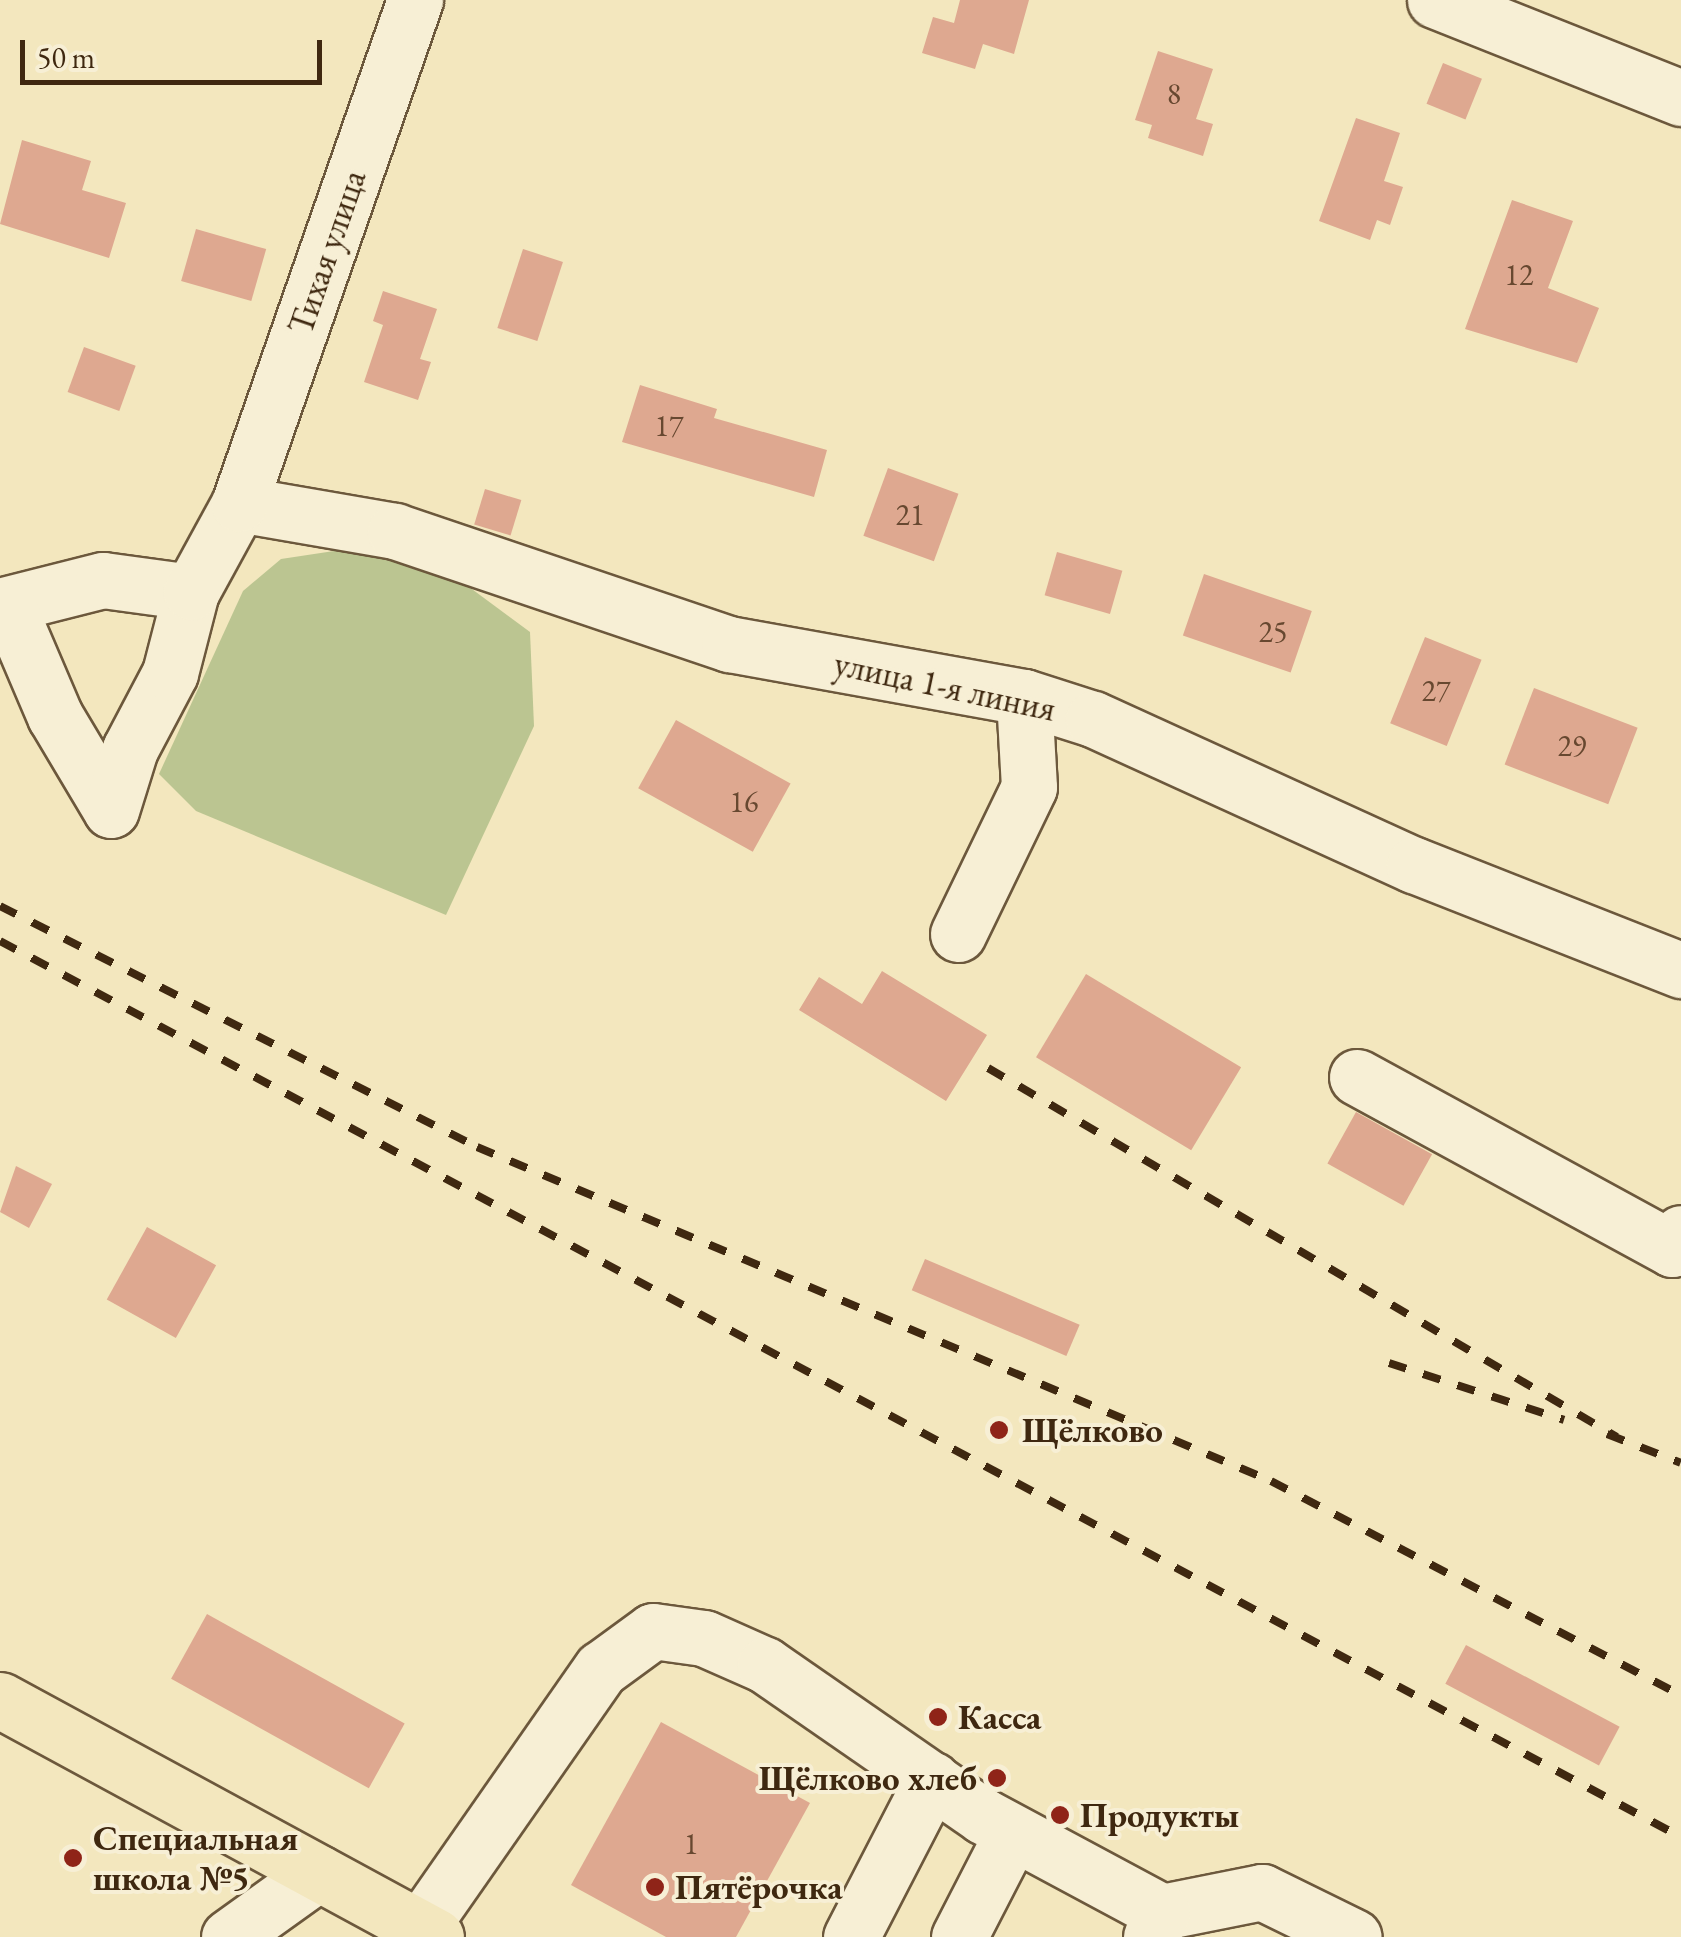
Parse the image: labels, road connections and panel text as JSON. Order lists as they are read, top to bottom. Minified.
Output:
{"streets":{"street":["Тихая улица","улица 1-я линия"]},"crossings":[["Тихая улица","улица 1-я линия"]],"places":["Щёлково","Касса","Щёлково хлеб","Продукты","Специальная школа №5","Пятёрочка"],"house_numbers":["8","12","17","21","25","27","29","16","1"],"scale_bar":"50 m"}
